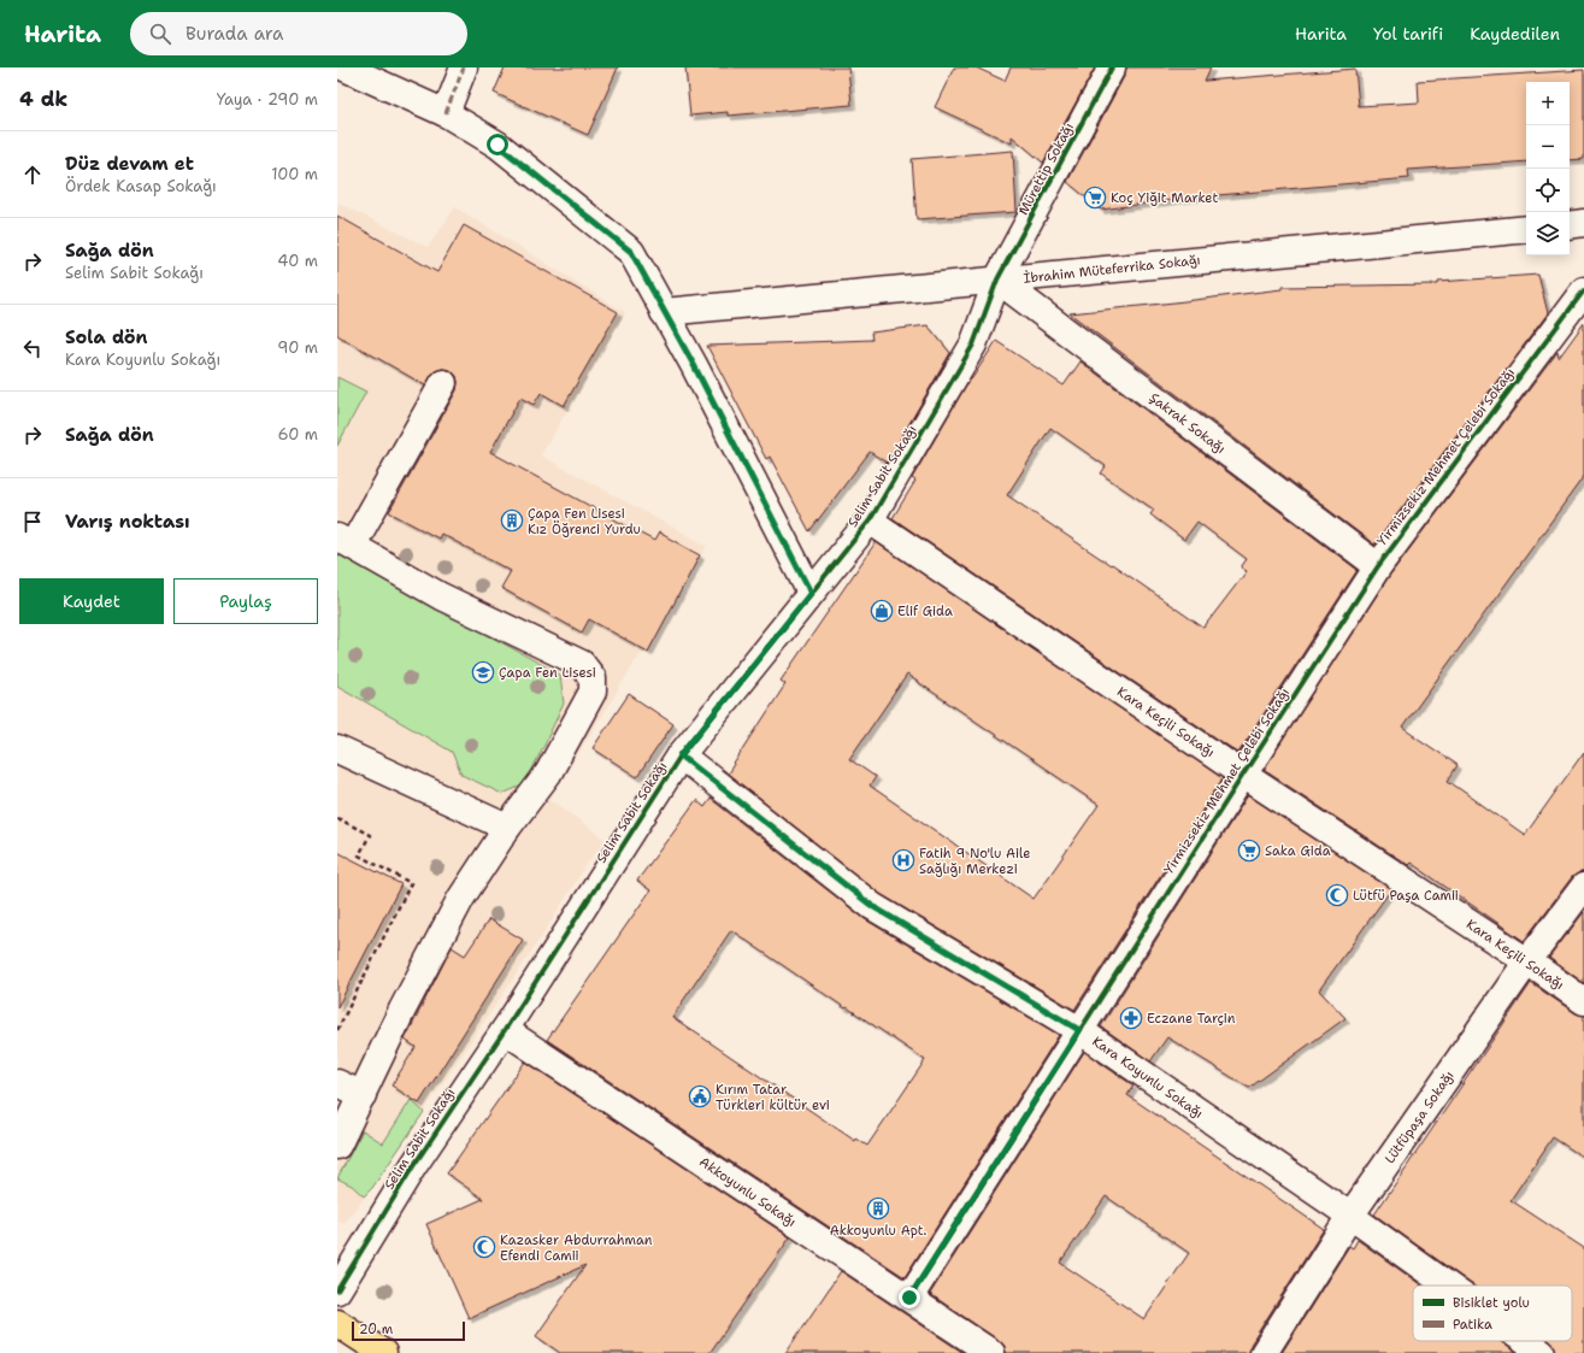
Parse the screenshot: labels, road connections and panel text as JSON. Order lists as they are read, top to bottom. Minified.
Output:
{"streets":{"street":["Mürettip Sokağı","İbrahim Müteferrika Sokağı","Şakrak Sokağı","Yirmizsekiz Mehmet Çelebi Sokağı","Selim Sabit Sokağı","Kara Keçili Sokağı","Kara Koyunlu Sokağı","Lütfüpaşa Sokağı","Akkoyunlu Sokağı"]},"crossings":[["Mürettip Sokağı","İbrahim Müteferrika Sokağı"],["Mürettip Sokağı","Şakrak Sokağı"],["Mürettip Sokağı","Selim Sabit Sokağı"],["İbrahim Müteferrika Sokağı","Şakrak Sokağı"],["İbrahim Müteferrika Sokağı","Selim Sabit Sokağı"],["Şakrak Sokağı","Yirmizsekiz Mehmet Çelebi Sokağı"],["Şakrak Sokağı","Selim Sabit Sokağı"],["Yirmizsekiz Mehmet Çelebi Sokağı","Kara Keçili Sokağı"],["Yirmizsekiz Mehmet Çelebi Sokağı","Kara Koyunlu Sokağı"],["Yirmizsekiz Mehmet Çelebi Sokağı","Akkoyunlu Sokağı"],["Selim Sabit Sokağı","Kara Keçili Sokağı"],["Selim Sabit Sokağı","Kara Koyunlu Sokağı"],["Selim Sabit Sokağı","Akkoyunlu Sokağı"],["Kara Keçili Sokağı","Lütfüpaşa Sokağı"],["Kara Koyunlu Sokağı","Lütfüpaşa Sokağı"]],"places":{"supermarket":["Koç Yiğit Market","Saka Gida"],"building":["Çapa Fen Lisesi Kız Öğrenci Yurdu","Akkoyunlu Apt."],"shop":["Elif Gida"],"school or university":["Çapa Fen Lisesi"],"hospital":["Fatih 9 No'lu Aile Sağlığı Merkezi"],"mosque":["Lütfü Paşa Camii","Kazasker Abdurrahman Efendi Camii"],"pharmacy":["Eczane Tarçin"],"public building":["Kırım Tatar Türkleri kültür evi"]},"legend":["Bisiklet yolu","Patika"],"scale_bar":"20 m","page":{"header":"Harita","search":"Burada ara","nav":["Harita","Yol tarifi","Kaydedilen"],"heading":["4 dk","Yaya · 290 m"],"map_buttons":["+","−"],"list":[["Düz devam et","Ördek Kasap Sokağı","100 m"],["Sağa dön","Selim Sabit Sokağı","40 m"],["Sola dön","Kara Koyunlu Sokağı","90 m"],["Sağa dön","60 m"],"Varış noktası"],"buttons":["Kaydet","Paylaş"],"scale":"20 m"}}
